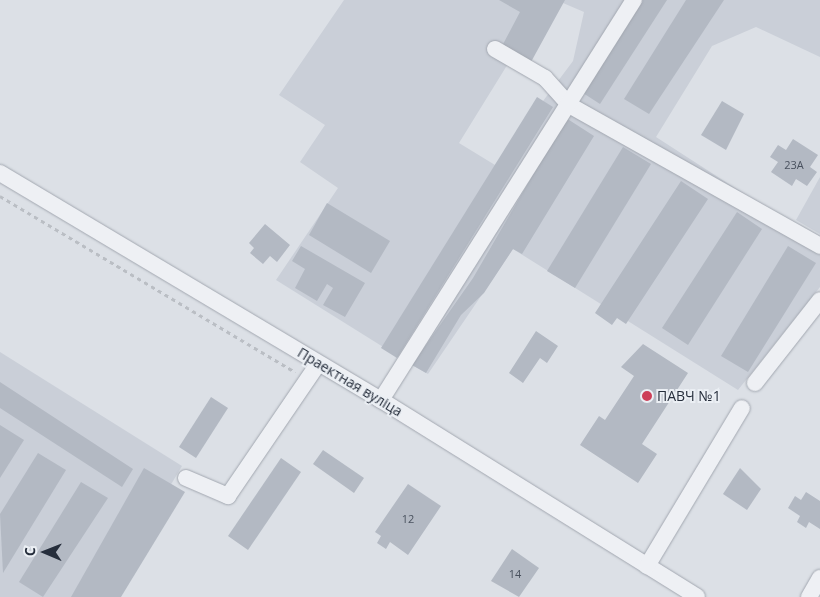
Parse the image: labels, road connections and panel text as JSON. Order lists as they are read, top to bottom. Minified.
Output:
{"streets":{"street":["Праектная вуліца"]},"places":["ПАВЧ №1"],"house_numbers":["23А","12","14"],"north":"left"}
